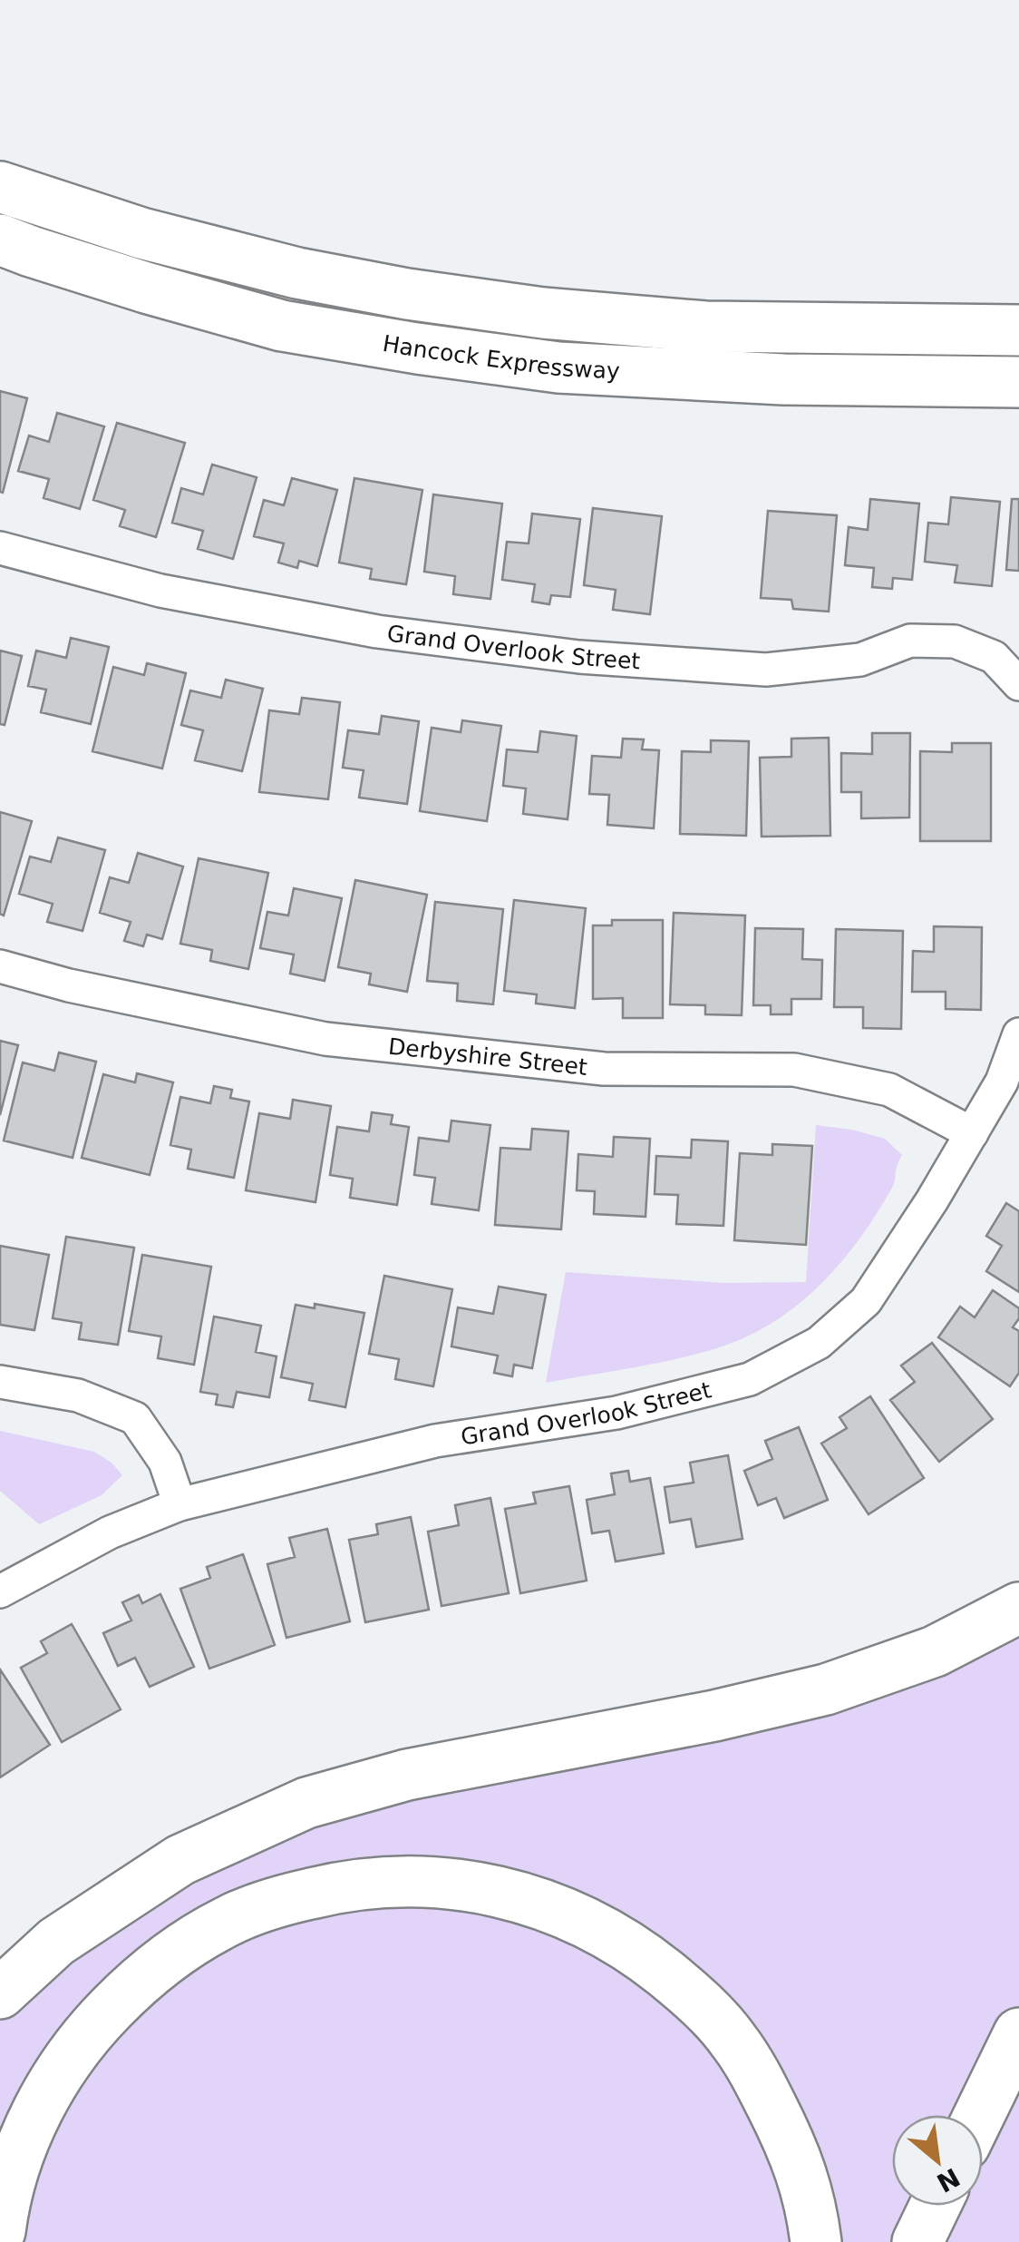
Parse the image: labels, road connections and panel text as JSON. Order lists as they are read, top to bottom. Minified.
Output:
{"streets":{"main road":["Hancock Expressway"],"street":["Grand Overlook Street","Derbyshire Street"]},"crossings":[["Grand Overlook Street","Derbyshire Street"]],"north":"bottom right"}
